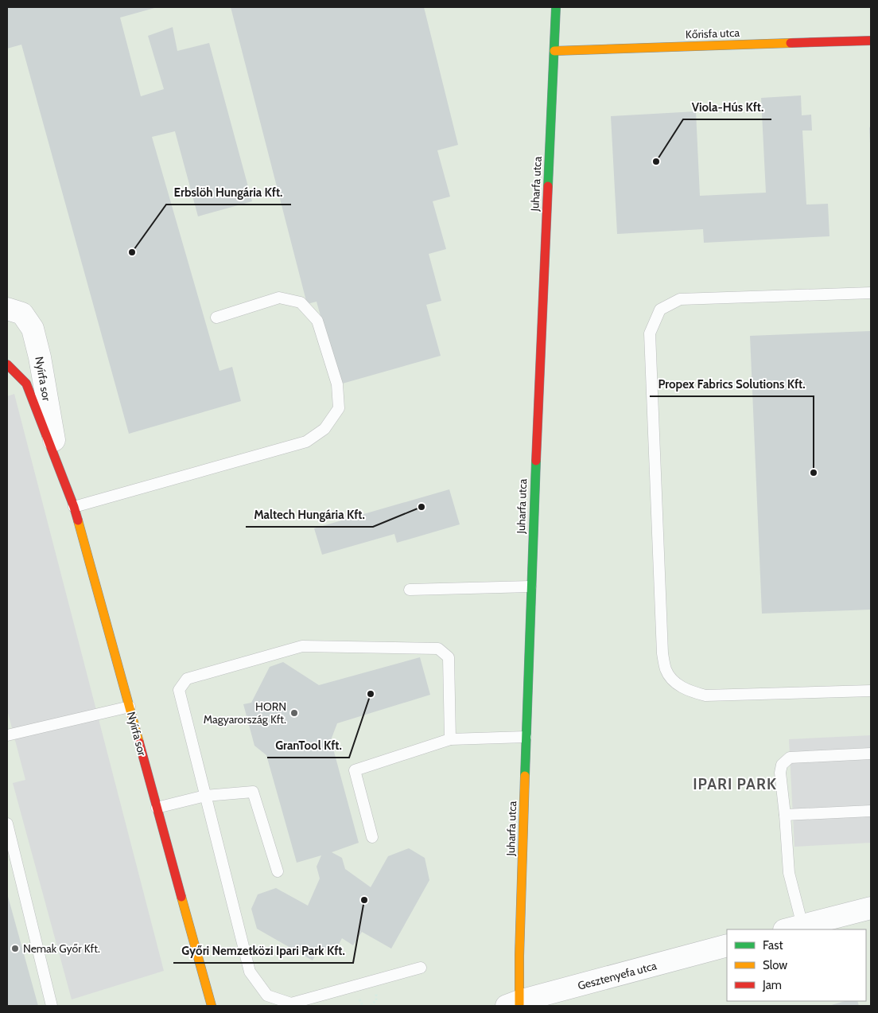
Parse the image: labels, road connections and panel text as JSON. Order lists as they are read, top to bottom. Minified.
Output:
{"streets":{"street":["Kőrisfa utca","Juharfa utca","Nyírfa sor","Gesztenyefa utca"]},"crossings":[["Kőrisfa utca","Juharfa utca"],["Juharfa utca","Gesztenyefa utca"]],"districts":["IPARI PARK"],"places":["Viola-Hús Kft.","Erbslöh Hungária Kft.","Propex Fabrics Solutions Kft.","Maltech Hungária Kft.","GranTool Kft.","HORN Magyarország Kft.","Győri Nemzetközi Ipari Park Kft.","Nemak Győr Kft."],"legend":["Fast","Slow","Jam"]}
